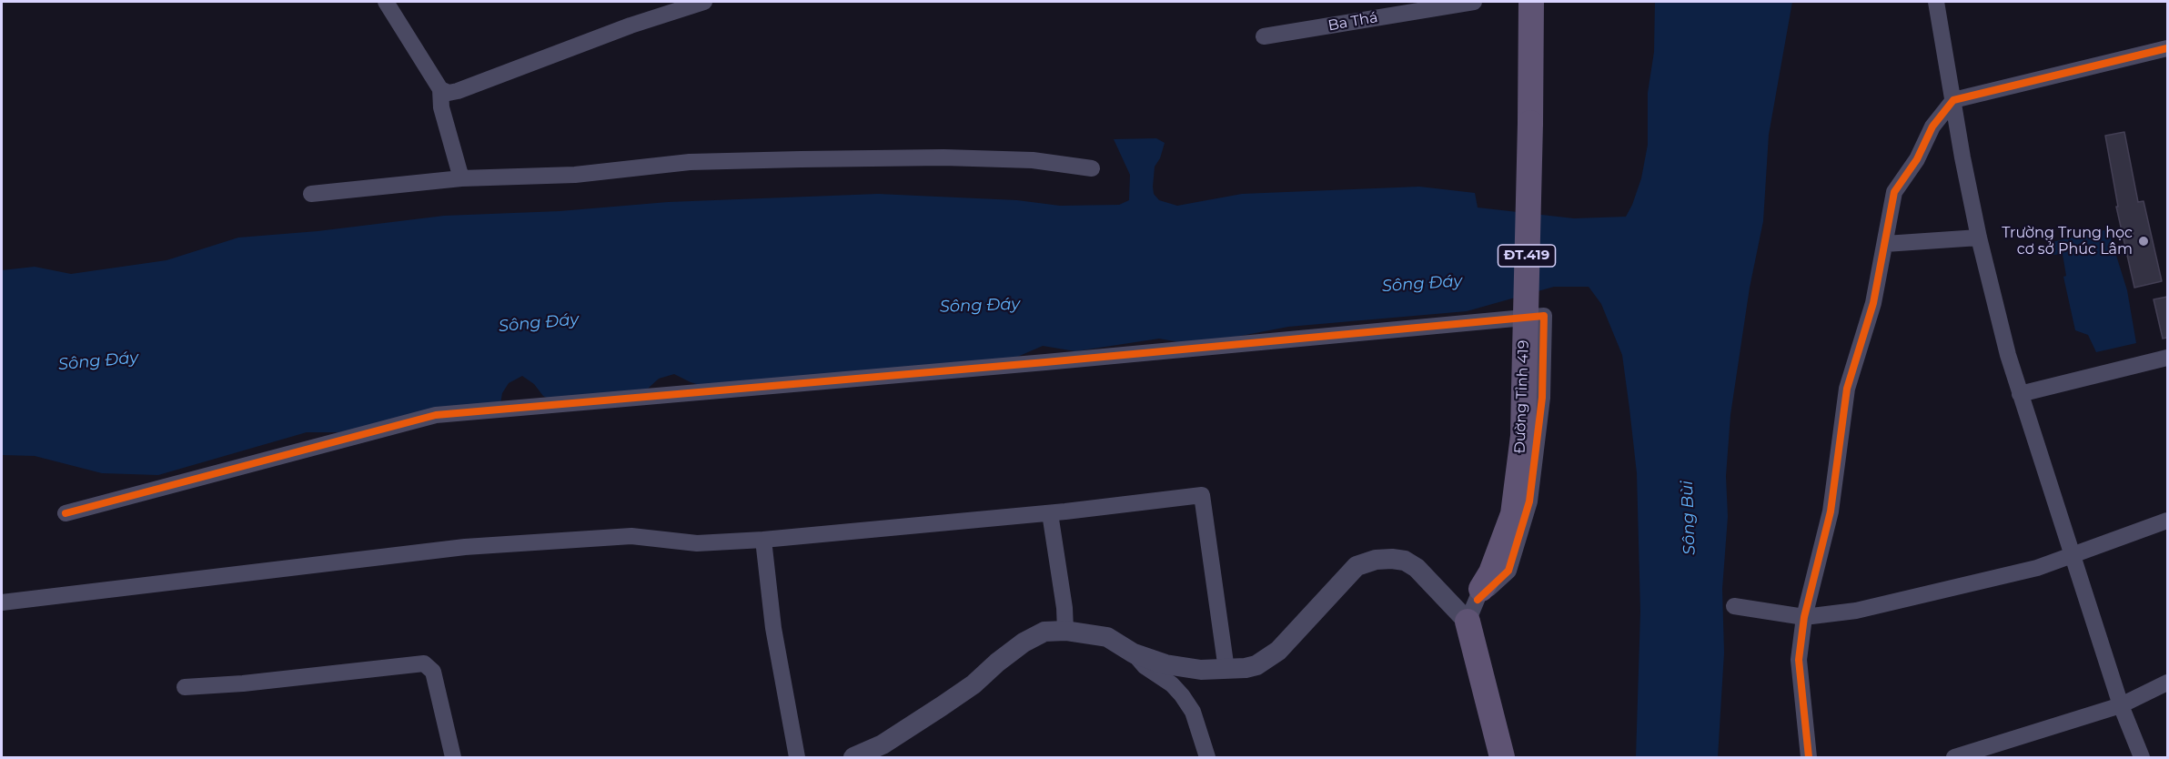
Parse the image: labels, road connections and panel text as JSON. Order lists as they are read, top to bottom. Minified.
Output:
{"streets":{"main road":["ĐT.419","Đường Tỉnh 419"],"street":["Ba Thá"]},"water":["Sông Đáy","Sông Bùi"],"places":["Trường Trung học cơ sở Phúc Lâm"]}
